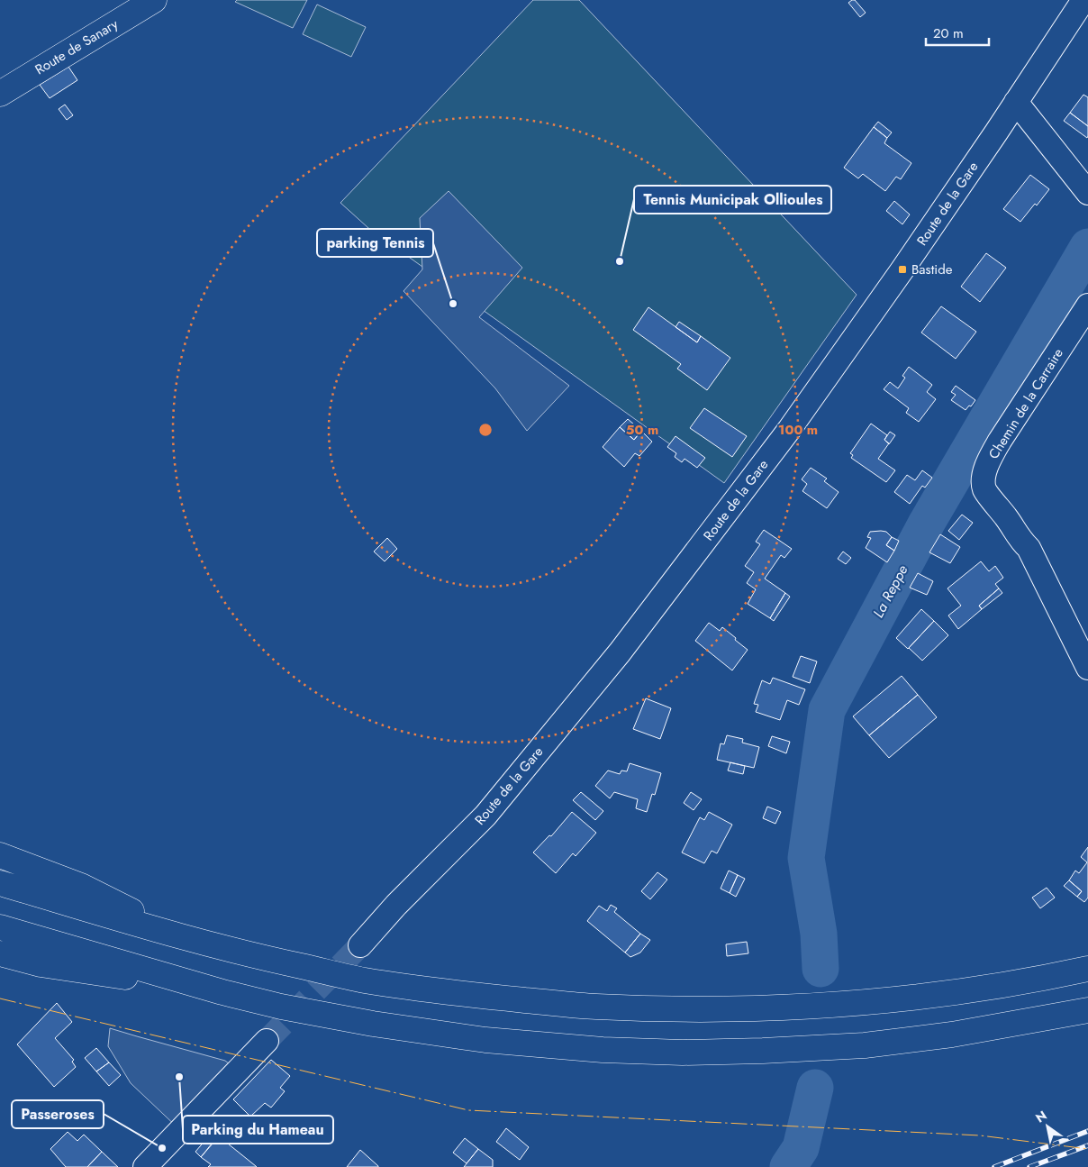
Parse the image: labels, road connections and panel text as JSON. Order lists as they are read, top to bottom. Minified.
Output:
{"streets":{"main road":["Route de Sanary"],"street":["Route de la Gare","Chemin de la Carraire"]},"water":["La Reppe"],"places":{"other":["Tennis Municipak Ollioules","parking Tennis","Parking du Hameau","Passeroses"],"transit":["Bastide"]},"scale_bar":"20 m","north":"top left","rings":["50 m","100 m"]}
